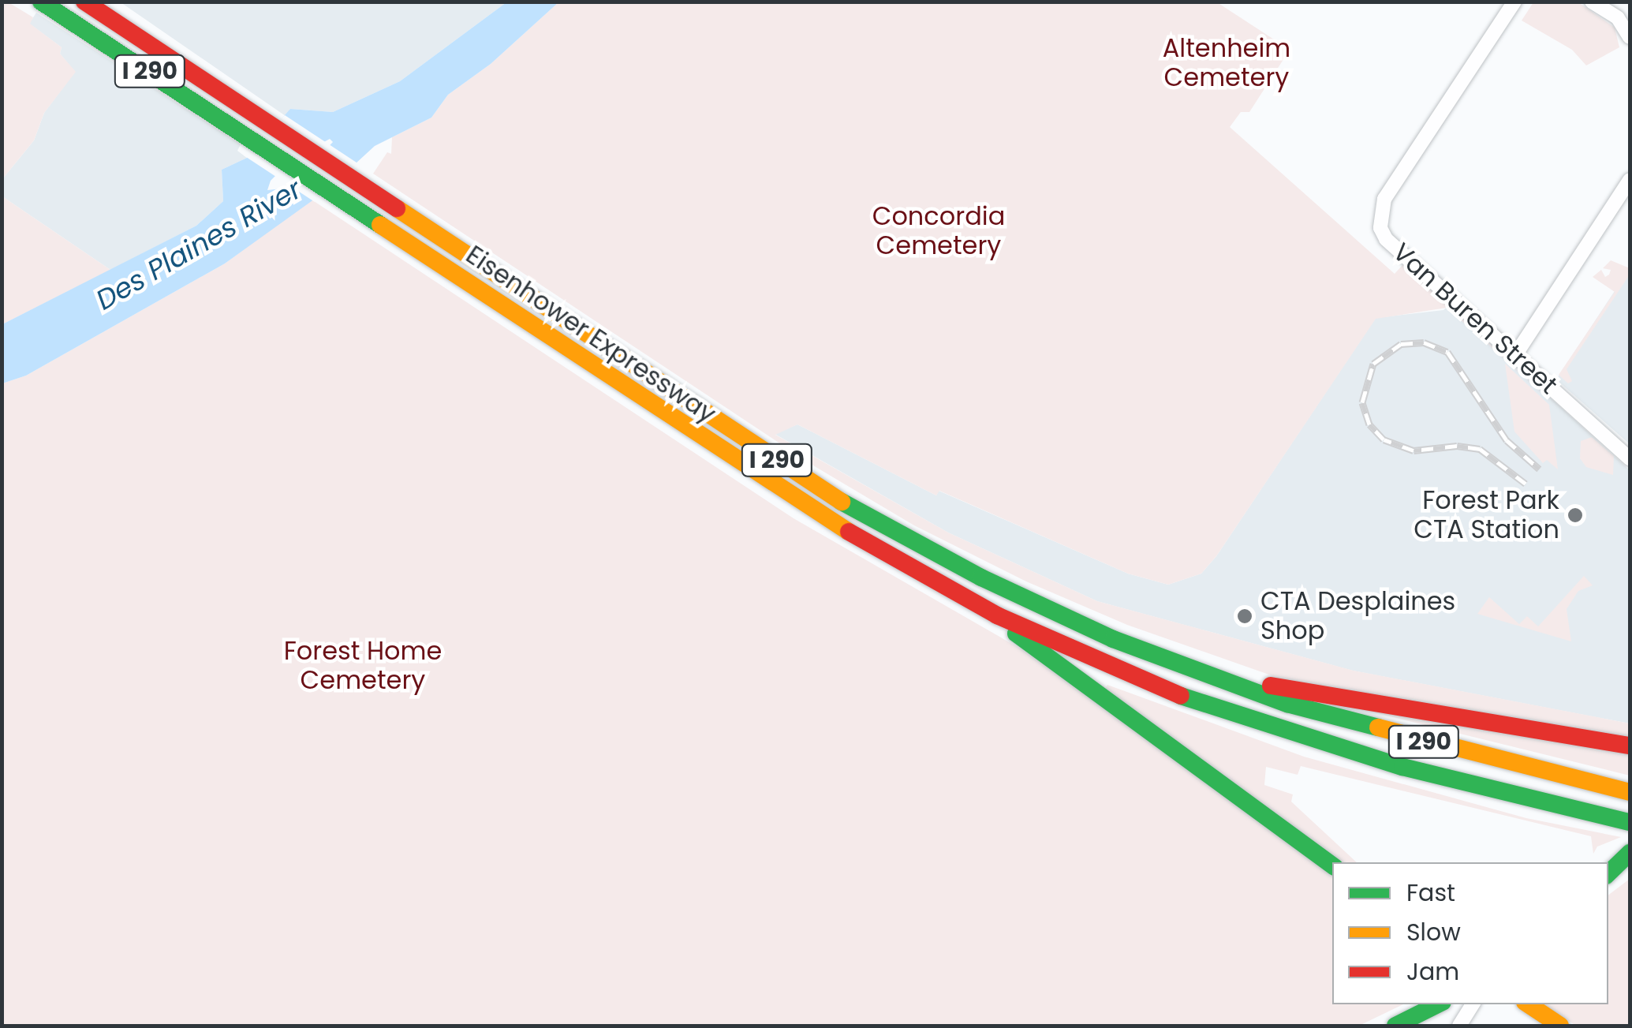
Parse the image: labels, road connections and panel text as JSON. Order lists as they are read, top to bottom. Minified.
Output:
{"streets":{"main road":["I 290","Eisenhower Expressway"],"street":["Van Buren Street"]},"water":["Des Plaines River"],"parks":["Altenheim Cemetery","Concordia Cemetery","Forest Home Cemetery"],"places":["Forest Park CTA Station","CTA Desplaines Shop"],"legend":["Fast","Slow","Jam"]}
